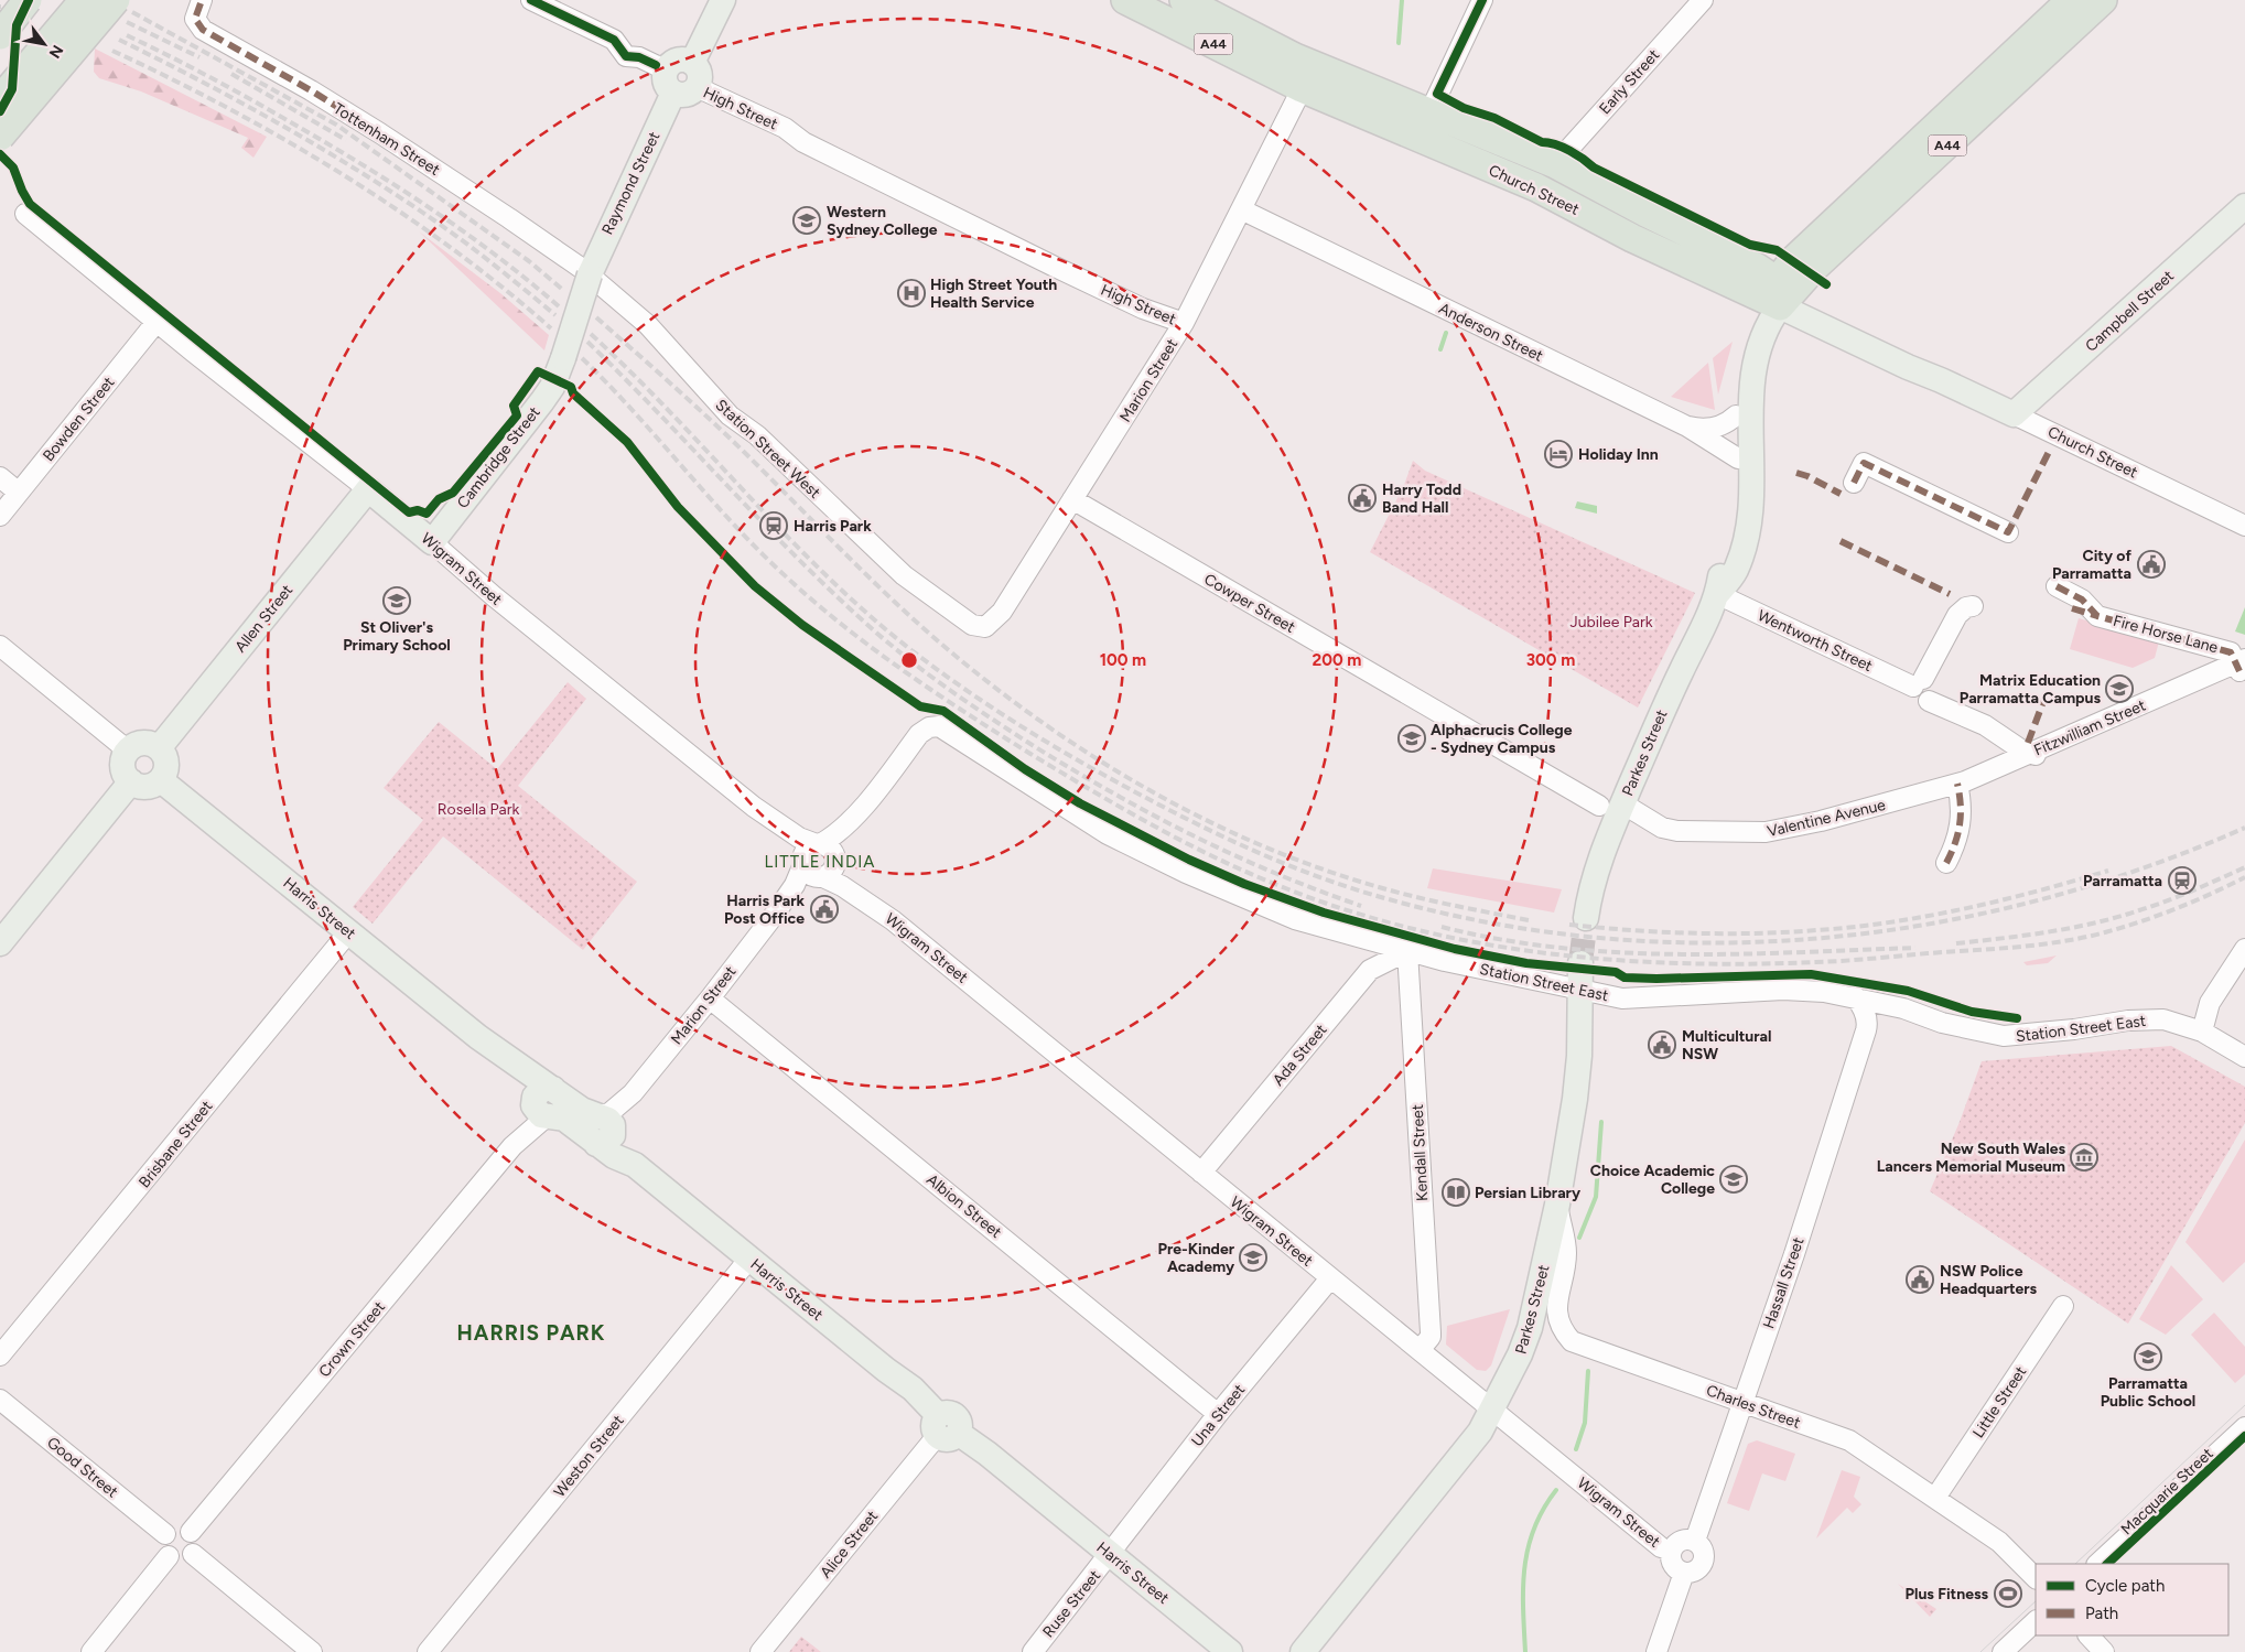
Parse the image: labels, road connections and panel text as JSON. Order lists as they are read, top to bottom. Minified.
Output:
{"streets":{"highway":["A44","Church Street"],"main road":["Raymond Street","Campbell Street","Cambridge Street","Wigram Street","Allen Street","Parkes Street","Harris Street"],"street":["Early Street","High Street","Tottenham Street","Anderson Street","Marion Street","Bowden Street","Station Street West","Cowper Street","Fire Horse Lane","Wentworth Street","Fitzwilliam Street","Valentine Avenue","Station Street East","Ada Street","Brisbane Street","Kendall Street","Albion Street","Hassall Street","Crown Street","Little Street","Charles Street","Una Street","Weston Street","Good Street","Macquarie Street","Alice Street","Ruse Street"]},"crossings":[["A44","Church Street"],["A44","Parkes Street"],["Early Street","Church Street"],["High Street","Raymond Street"],["High Street","Marion Street"],["Tottenham Street","Raymond Street"],["Tottenham Street","Station Street West"],["Tottenham Street","Cambridge Street"],["Raymond Street","Station Street West"],["Raymond Street","Cambridge Street"],["Church Street","Campbell Street"],["Church Street","Marion Street"],["Church Street","Parkes Street"],["Anderson Street","Marion Street"],["Anderson Street","Parkes Street"],["Marion Street","Station Street West"],["Marion Street","Wigram Street"],["Marion Street","Cowper Street"],["Marion Street","Harris Street"],["Marion Street","Station Street East"],["Marion Street","Albion Street"],["Bowden Street","Wigram Street"],["Station Street West","Cambridge Street"],["Cambridge Street","Wigram Street"],["Wigram Street","Allen Street"],["Wigram Street","Parkes Street"],["Wigram Street","Ada Street"],["Wigram Street","Kendall Street"],["Wigram Street","Hassall Street"],["Wigram Street","Una Street"],["Cowper Street","Parkes Street"],["Cowper Street","Valentine Avenue"],["Allen Street","Harris Street"],["Fire Horse Lane","Fitzwilliam Street"],["Wentworth Street","Fitzwilliam Street"],["Wentworth Street","Parkes Street"],["Wentworth Street","Valentine Avenue"],["Fitzwilliam Street","Valentine Avenue"],["Parkes Street","Valentine Avenue"],["Parkes Street","Station Street East"],["Parkes Street","Charles Street"],["Harris Street","Brisbane Street"],["Harris Street","Crown Street"],["Harris Street","Una Street"],["Harris Street","Weston Street"],["Harris Street","Alice Street"],["Harris Street","Ruse Street"],["Station Street East","Ada Street"],["Station Street East","Kendall Street"],["Station Street East","Hassall Street"],["Ada Street","Kendall Street"],["Albion Street","Una Street"],["Hassall Street","Charles Street"],["Crown Street","Good Street"],["Little Street","Charles Street"],["Una Street","Ruse Street"]],"districts":["LITTLE INDIA","HARRIS PARK"],"parks":["Jubilee Park","Rosella Park"],"places":{"school or university":["Western Sydney College","St Oliver's Primary School","Matrix Education Parramatta Campus","Alphacrucis College - Sydney Campus","Choice Academic College","Pre-Kinder Academy","Parramatta Public School"],"hospital":["High Street Youth Health Service"],"hotel":["Holiday Inn"],"public building":["Harry Todd Band Hall","City of Parramatta","Harris Park Post Office","Multicultural NSW","NSW Police Headquarters"],"station":["Harris Park","Parramatta"],"museum":["New South Wales Lancers Memorial Museum"],"library":["Persian Library"],"sports":["Plus Fitness"]},"legend":["Cycle path","Path"],"north":"bottom right","rings":["100 m","200 m","300 m"]}
